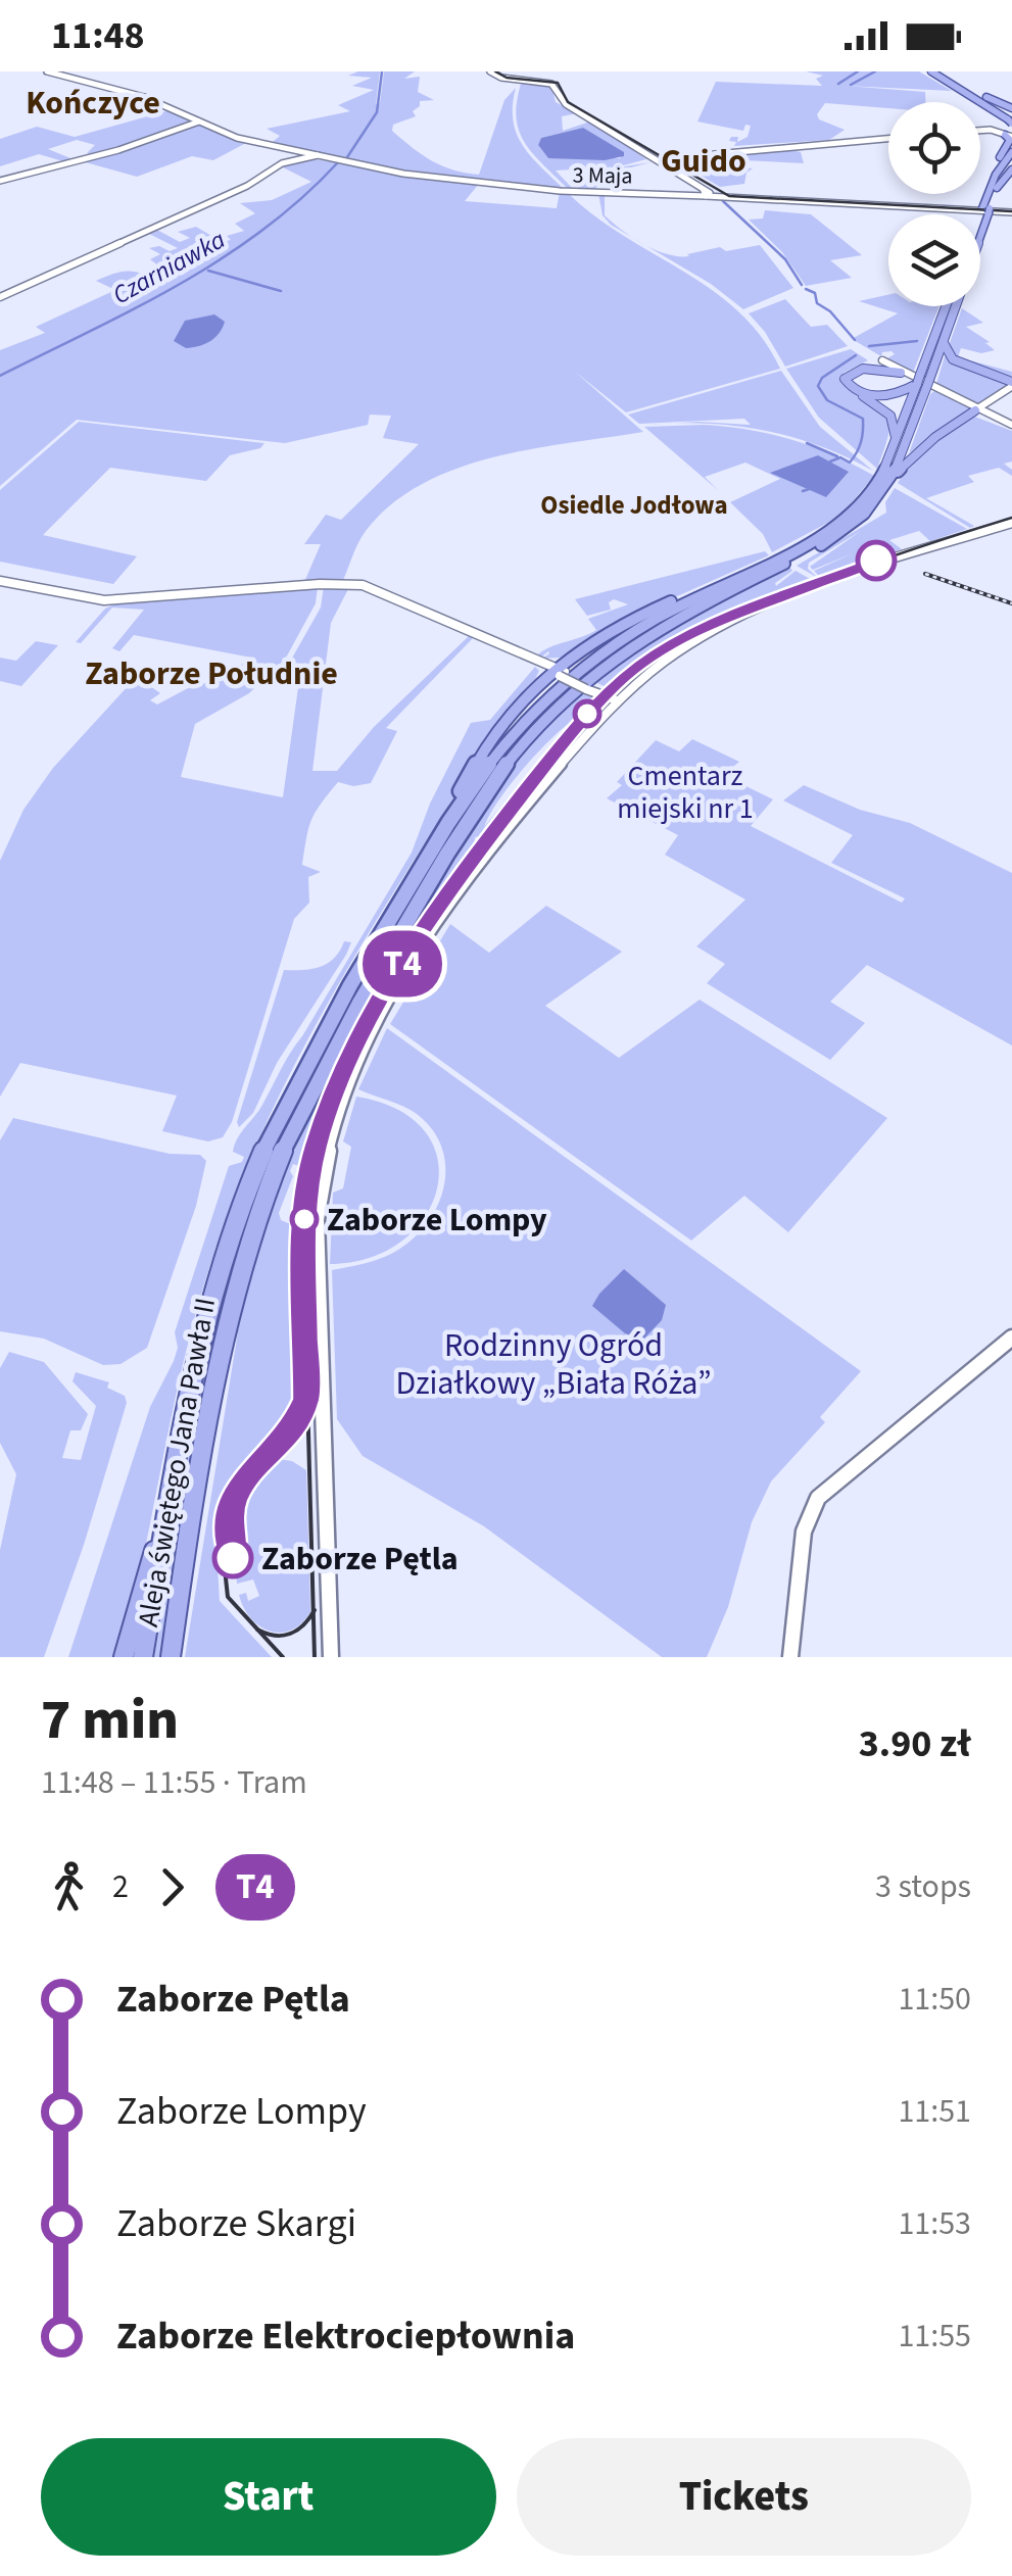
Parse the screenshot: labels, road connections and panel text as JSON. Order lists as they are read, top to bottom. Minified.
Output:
{"streets":{"main road":["3 Maja","Aleja świętego Jana Pawła II"]},"districts":["Kończyce","Guido","Osiedle Jodłowa","Zaborze Południe"],"water":["Czarniawka"],"parks":["Cmentarz miejski nr 1","Rodzinny Ogród Działkowy „Biała Róża”"],"places":["Zaborze Lompy","Zaborze Pętla"],"lines":["tram line T4"],"page":{"status":"11:48","on_map":"T4","heading":["7 min","11:48 – 11:55 · Tram","3.90 zł"],"legs":["2","T4","3 stops"],"list":[{"name":"Zaborze Pętla","value":"11:50"},{"name":"Zaborze Lompy","value":"11:51"},{"name":"Zaborze Skargi","value":"11:53"},{"name":"Zaborze Elektrociepłownia","value":"11:55"}],"buttons":["Start","Tickets"]}}
